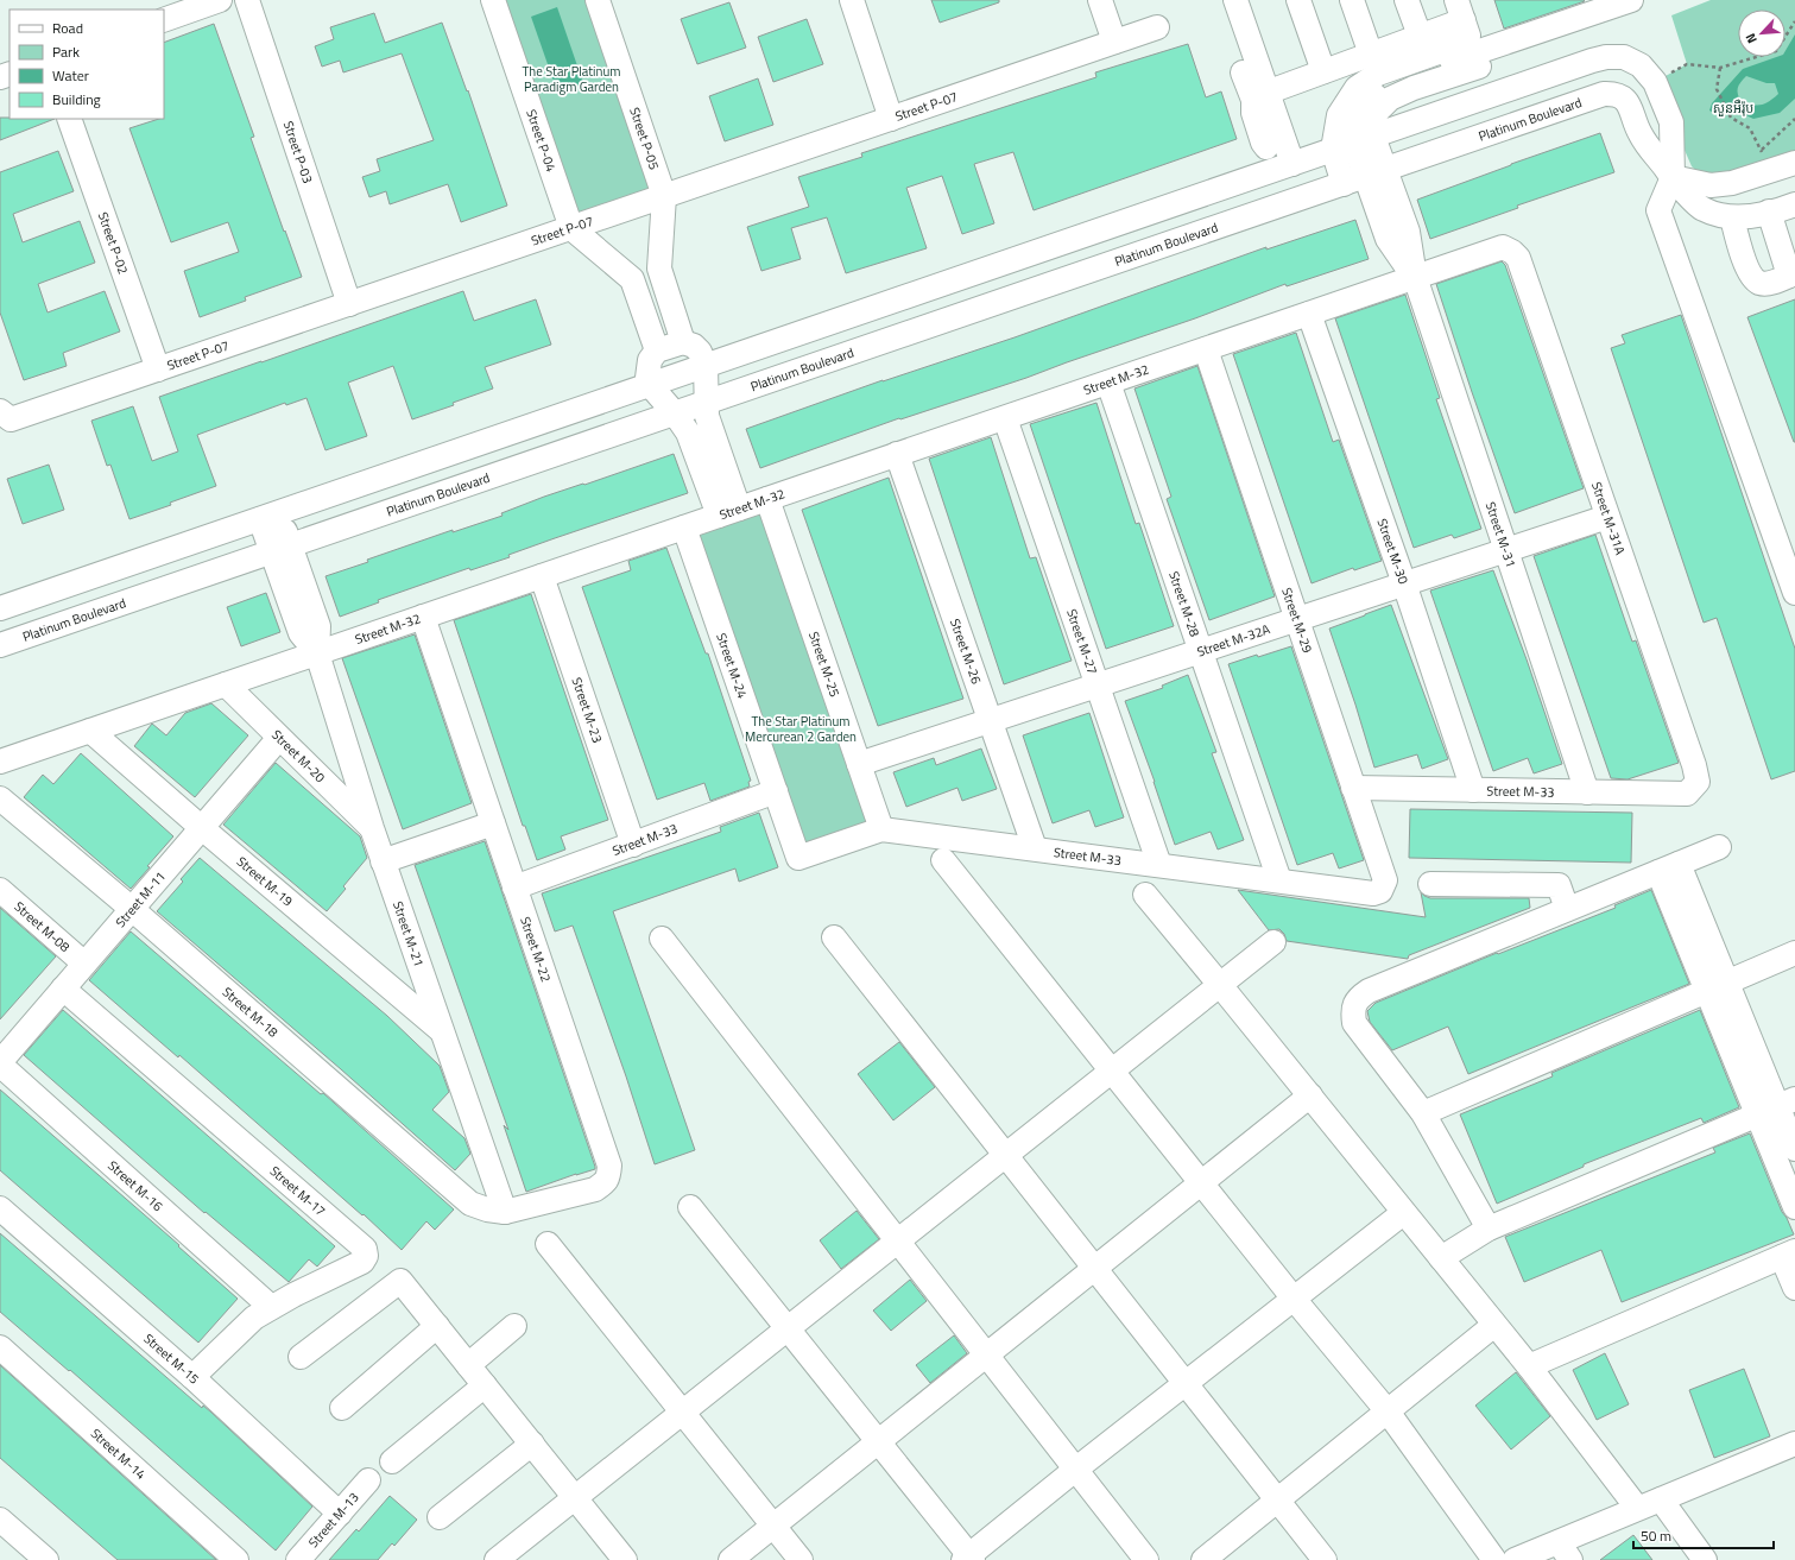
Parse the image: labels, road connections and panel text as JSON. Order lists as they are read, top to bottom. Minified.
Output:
{"streets":{"street":["Street P-07","Platinum Boulevard","Street P-05","Street P-04","Street P-03","Street P-02","Street M-32","Street M-31A","Street M-31","Street M-30","Street M-28","Street M-29","Street M-32A","Street M-27","Street M-26","Street M-25","Street M-24","Street M-23","Street M-20","Street M-33","Street M-19","Street M-11","Street M-08","Street M-21","Street M-22","Street M-18","Street M-16","Street M-17","Street M-15","Street M-14","Street M-13"]},"crossings":[["Street P-07","Street P-05"],["Street P-07","Street P-04"],["Street P-07","Street P-03"],["Street P-07","Street P-02"],["Platinum Boulevard","Street M-31"],["Street M-32","Street M-31A"],["Street M-32","Street M-31"],["Street M-32","Street M-30"],["Street M-32","Street M-28"],["Street M-32","Street M-29"],["Street M-32","Street M-27"],["Street M-32","Street M-26"],["Street M-32","Street M-25"],["Street M-32","Street M-24"],["Street M-32","Street M-23"],["Street M-32","Street M-20"],["Street M-32","Street M-19"],["Street M-32","Street M-21"],["Street M-32","Street M-22"],["Street M-31A","Street M-32A"],["Street M-31A","Street M-33"],["Street M-31","Street M-32A"],["Street M-31","Street M-33"],["Street M-30","Street M-32A"],["Street M-30","Street M-33"],["Street M-28","Street M-32A"],["Street M-28","Street M-33"],["Street M-29","Street M-32A"],["Street M-29","Street M-33"],["Street M-32A","Street M-27"],["Street M-32A","Street M-26"],["Street M-32A","Street M-25"],["Street M-27","Street M-33"],["Street M-26","Street M-33"],["Street M-25","Street M-33"],["Street M-24","Street M-33"],["Street M-23","Street M-33"],["Street M-20","Street M-11"],["Street M-20","Street M-21"],["Street M-33","Street M-22"],["Street M-19","Street M-11"],["Street M-19","Street M-21"],["Street M-11","Street M-08"],["Street M-11","Street M-18"],["Street M-11","Street M-16"],["Street M-11","Street M-17"],["Street M-21","Street M-22"],["Street M-21","Street M-18"],["Street M-22","Street M-18"],["Street M-16","Street M-17"],["Street M-17","Street M-15"],["Street M-15","Street M-13"]],"parks":["The Star Platinum Paradigm Garden","សួនអឺរ៉ុប","The Star Platinum Mercurean 2 Garden"],"legend":["Road","Park","Water","Building"],"scale_bar":"50 m","north":"bottom left"}
